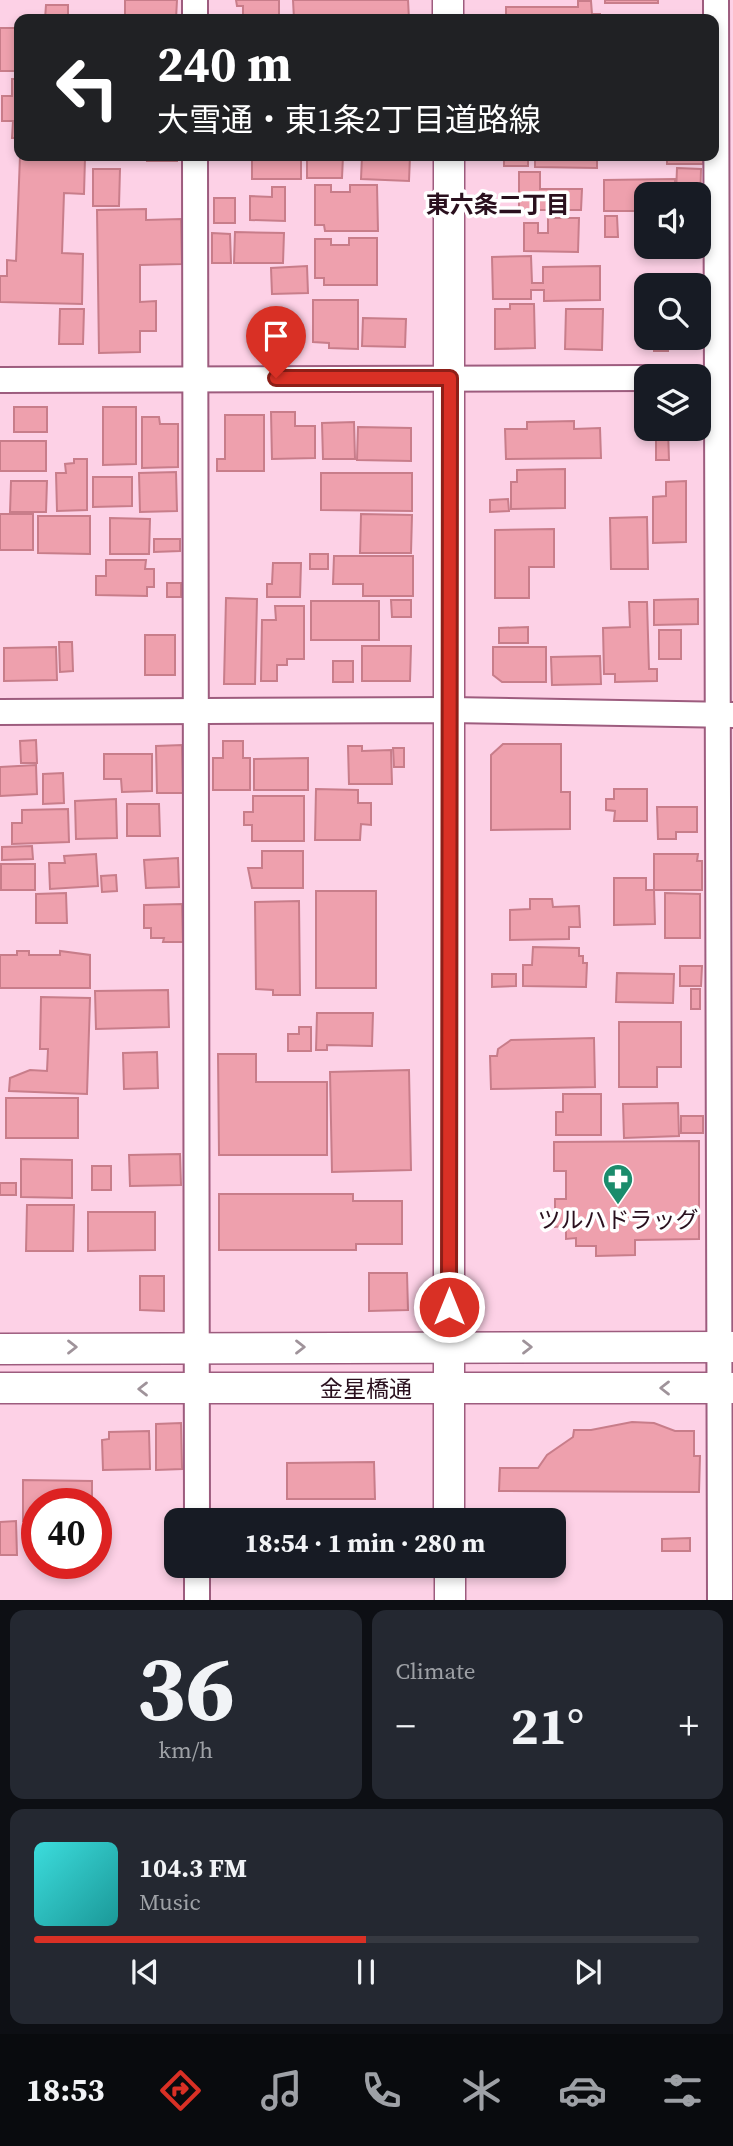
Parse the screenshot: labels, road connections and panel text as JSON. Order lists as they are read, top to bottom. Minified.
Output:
{"streets":{"street":["金星橋通"]},"districts":["東六条二丁目"],"places":{"pharmacy":["ツルハドラッグ"]},"page":{"turn":["240 m","大雪通・東1条2丁目道路線"],"limit":"40","trip":"18:54 · 1 min · 280 m","tile":[["36","km/h"],"Climate"],"heat":["−","21°","+"],"song":["104.3 FM","Music"],"tabs":"18:53"}}
